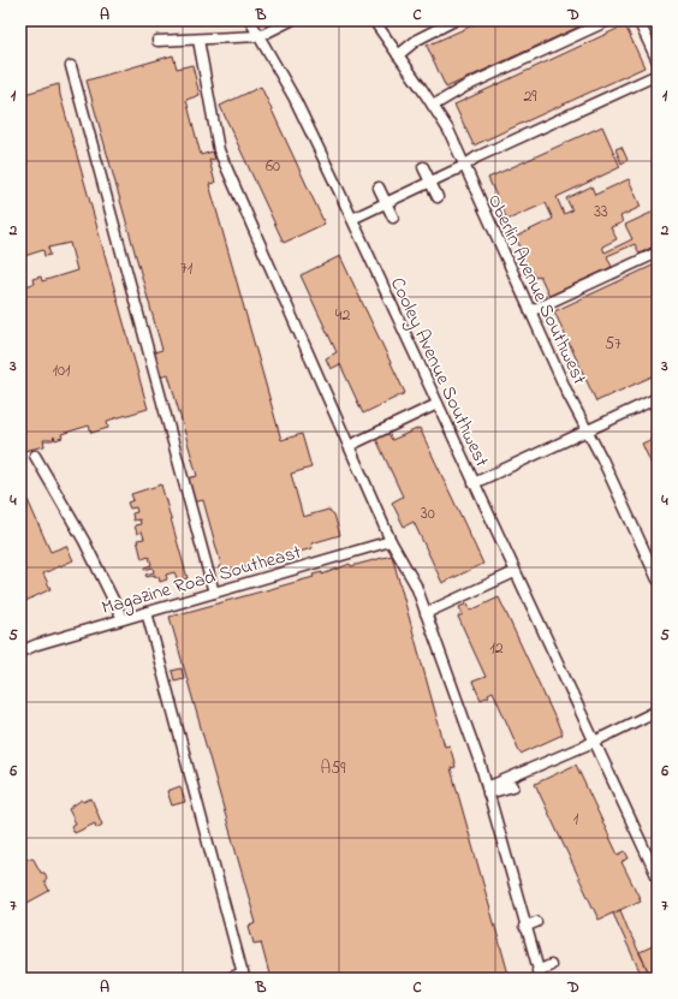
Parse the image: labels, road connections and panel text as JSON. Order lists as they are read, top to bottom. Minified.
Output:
{"streets":{"lane":["Oberlin Avenue Southwest","Cooley Avenue Southwest","Magazine Road Southeast"]},"house_numbers":["29","60","33","71","42","57","101","30","12","A59","1"],"grid":{"columns":["A","B","C","D"],"rows":["1","2","3","4","5","6","7"]}}
